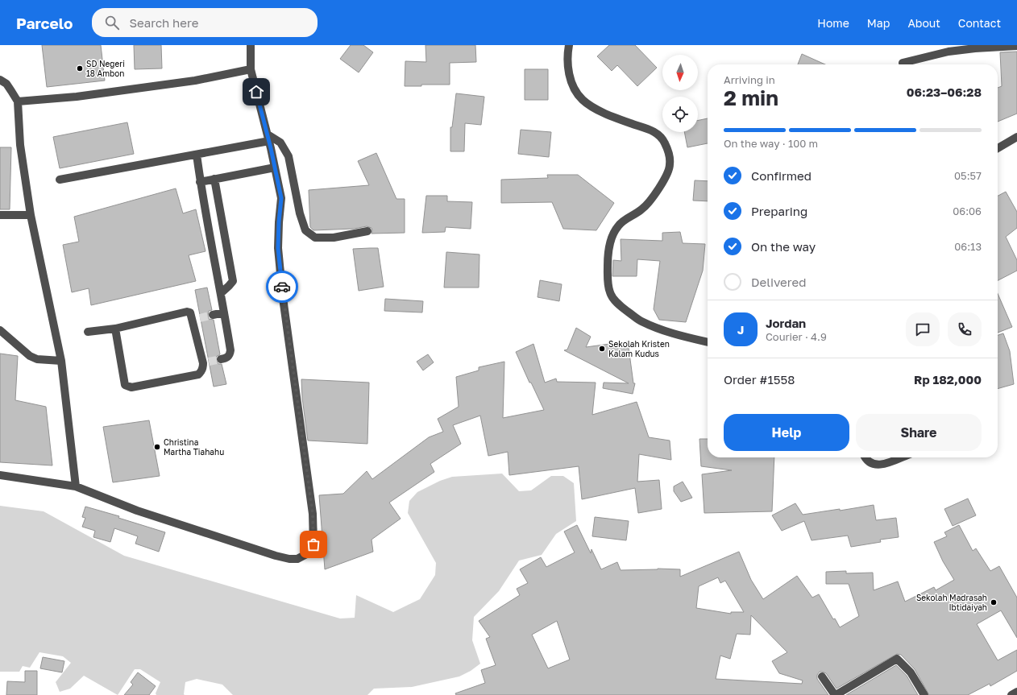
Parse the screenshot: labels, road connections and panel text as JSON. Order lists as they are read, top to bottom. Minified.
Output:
{"places":["SD Negeri 18 Ambon","Sekolah Kristen Kalam Kudus","Christina Martha Tiahahu","Sekolah Madrasah Ibtidaiyah"],"north":"bottom","page":{"header":"Parcelo","search":"Search here","nav":["Home","Map","About","Contact"],"heading":["2 min","Arriving in","06:23–06:28"],"panel":["Jordan","Courier · 4.9","Order #1558","Rp 182,000"],"bar":"On the way · 100 m","list":[["Confirmed","05:57"],["Preparing","06:06"],["On the way","06:13"],"Delivered"],"round":"J","buttons":["Help","Share"]}}
